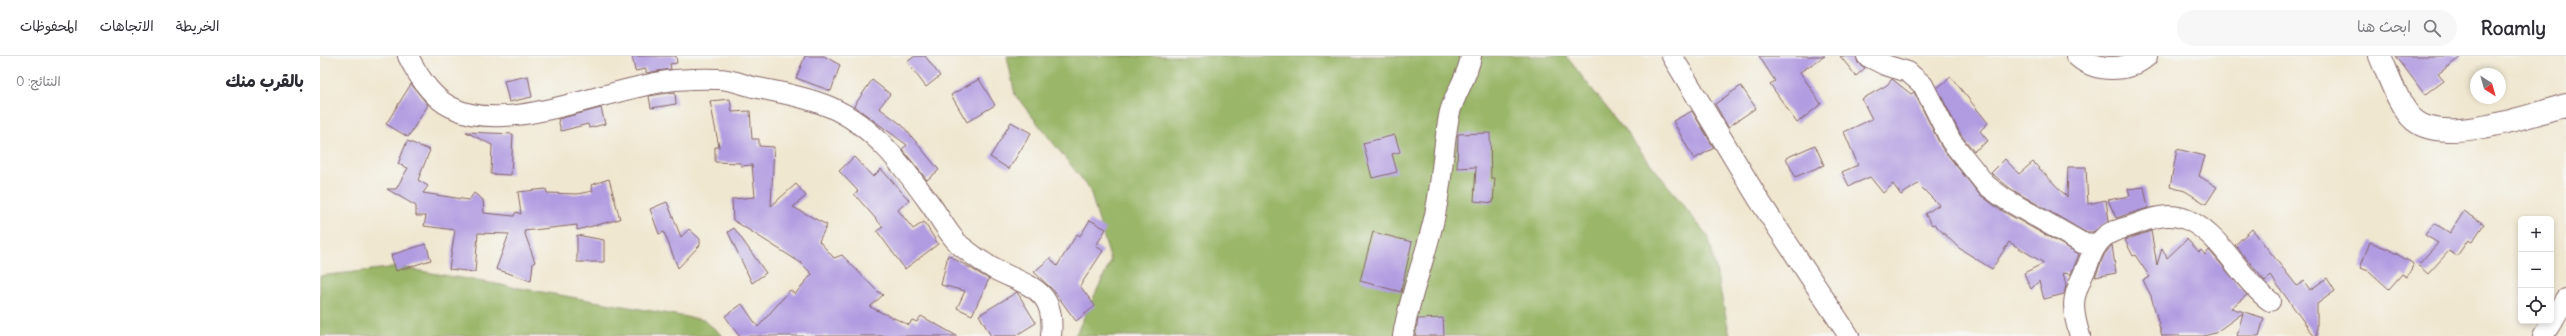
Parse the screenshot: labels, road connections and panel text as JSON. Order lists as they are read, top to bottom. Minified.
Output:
{"north":"bottom right","page":{"header":"Roamly","search":"ابحث هنا","nav":["الخريطة","الاتجاهات","المحفوظات"],"heading":["بالقرب منك","النتائج: 0"],"map_buttons":["+","−"]}}
